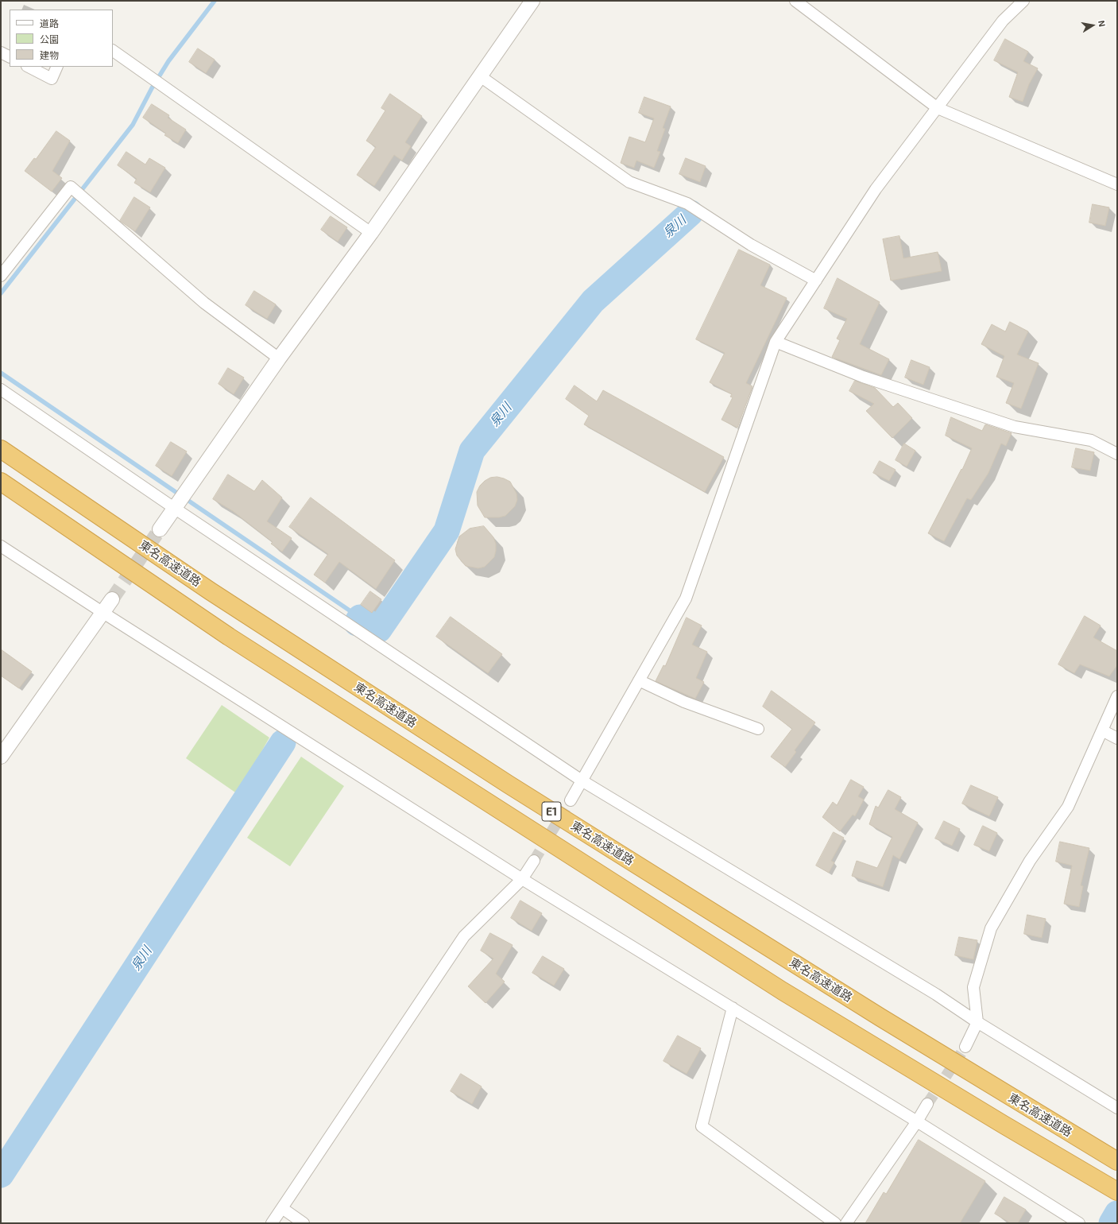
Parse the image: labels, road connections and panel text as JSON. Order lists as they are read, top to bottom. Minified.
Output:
{"streets":{"highway":["東名高速道路","E1"]},"water":["泉川"],"legend":["道路","公園","建物"],"north":"right"}
